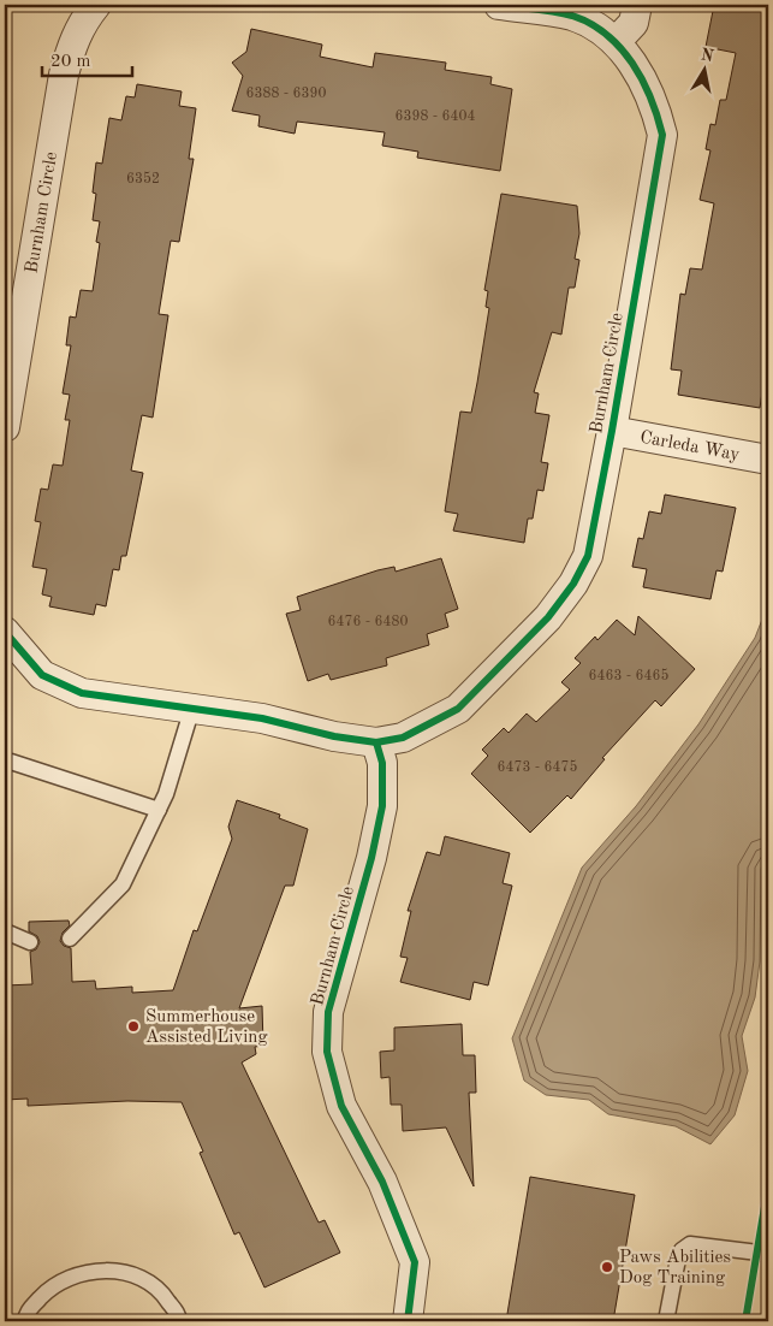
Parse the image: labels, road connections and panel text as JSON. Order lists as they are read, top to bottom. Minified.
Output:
{"streets":{"street":["Burnham Circle","Carleda Way"]},"crossings":[["Burnham Circle","Carleda Way"]],"places":["Summerhouse Assisted Living","Paws Abilities Dog Training"],"house_numbers":["6388 - 6390","6398 - 6404","6352","6476 - 6480","6463 - 6465","6473 - 6475"],"scale_bar":"20 m","north":"top"}
